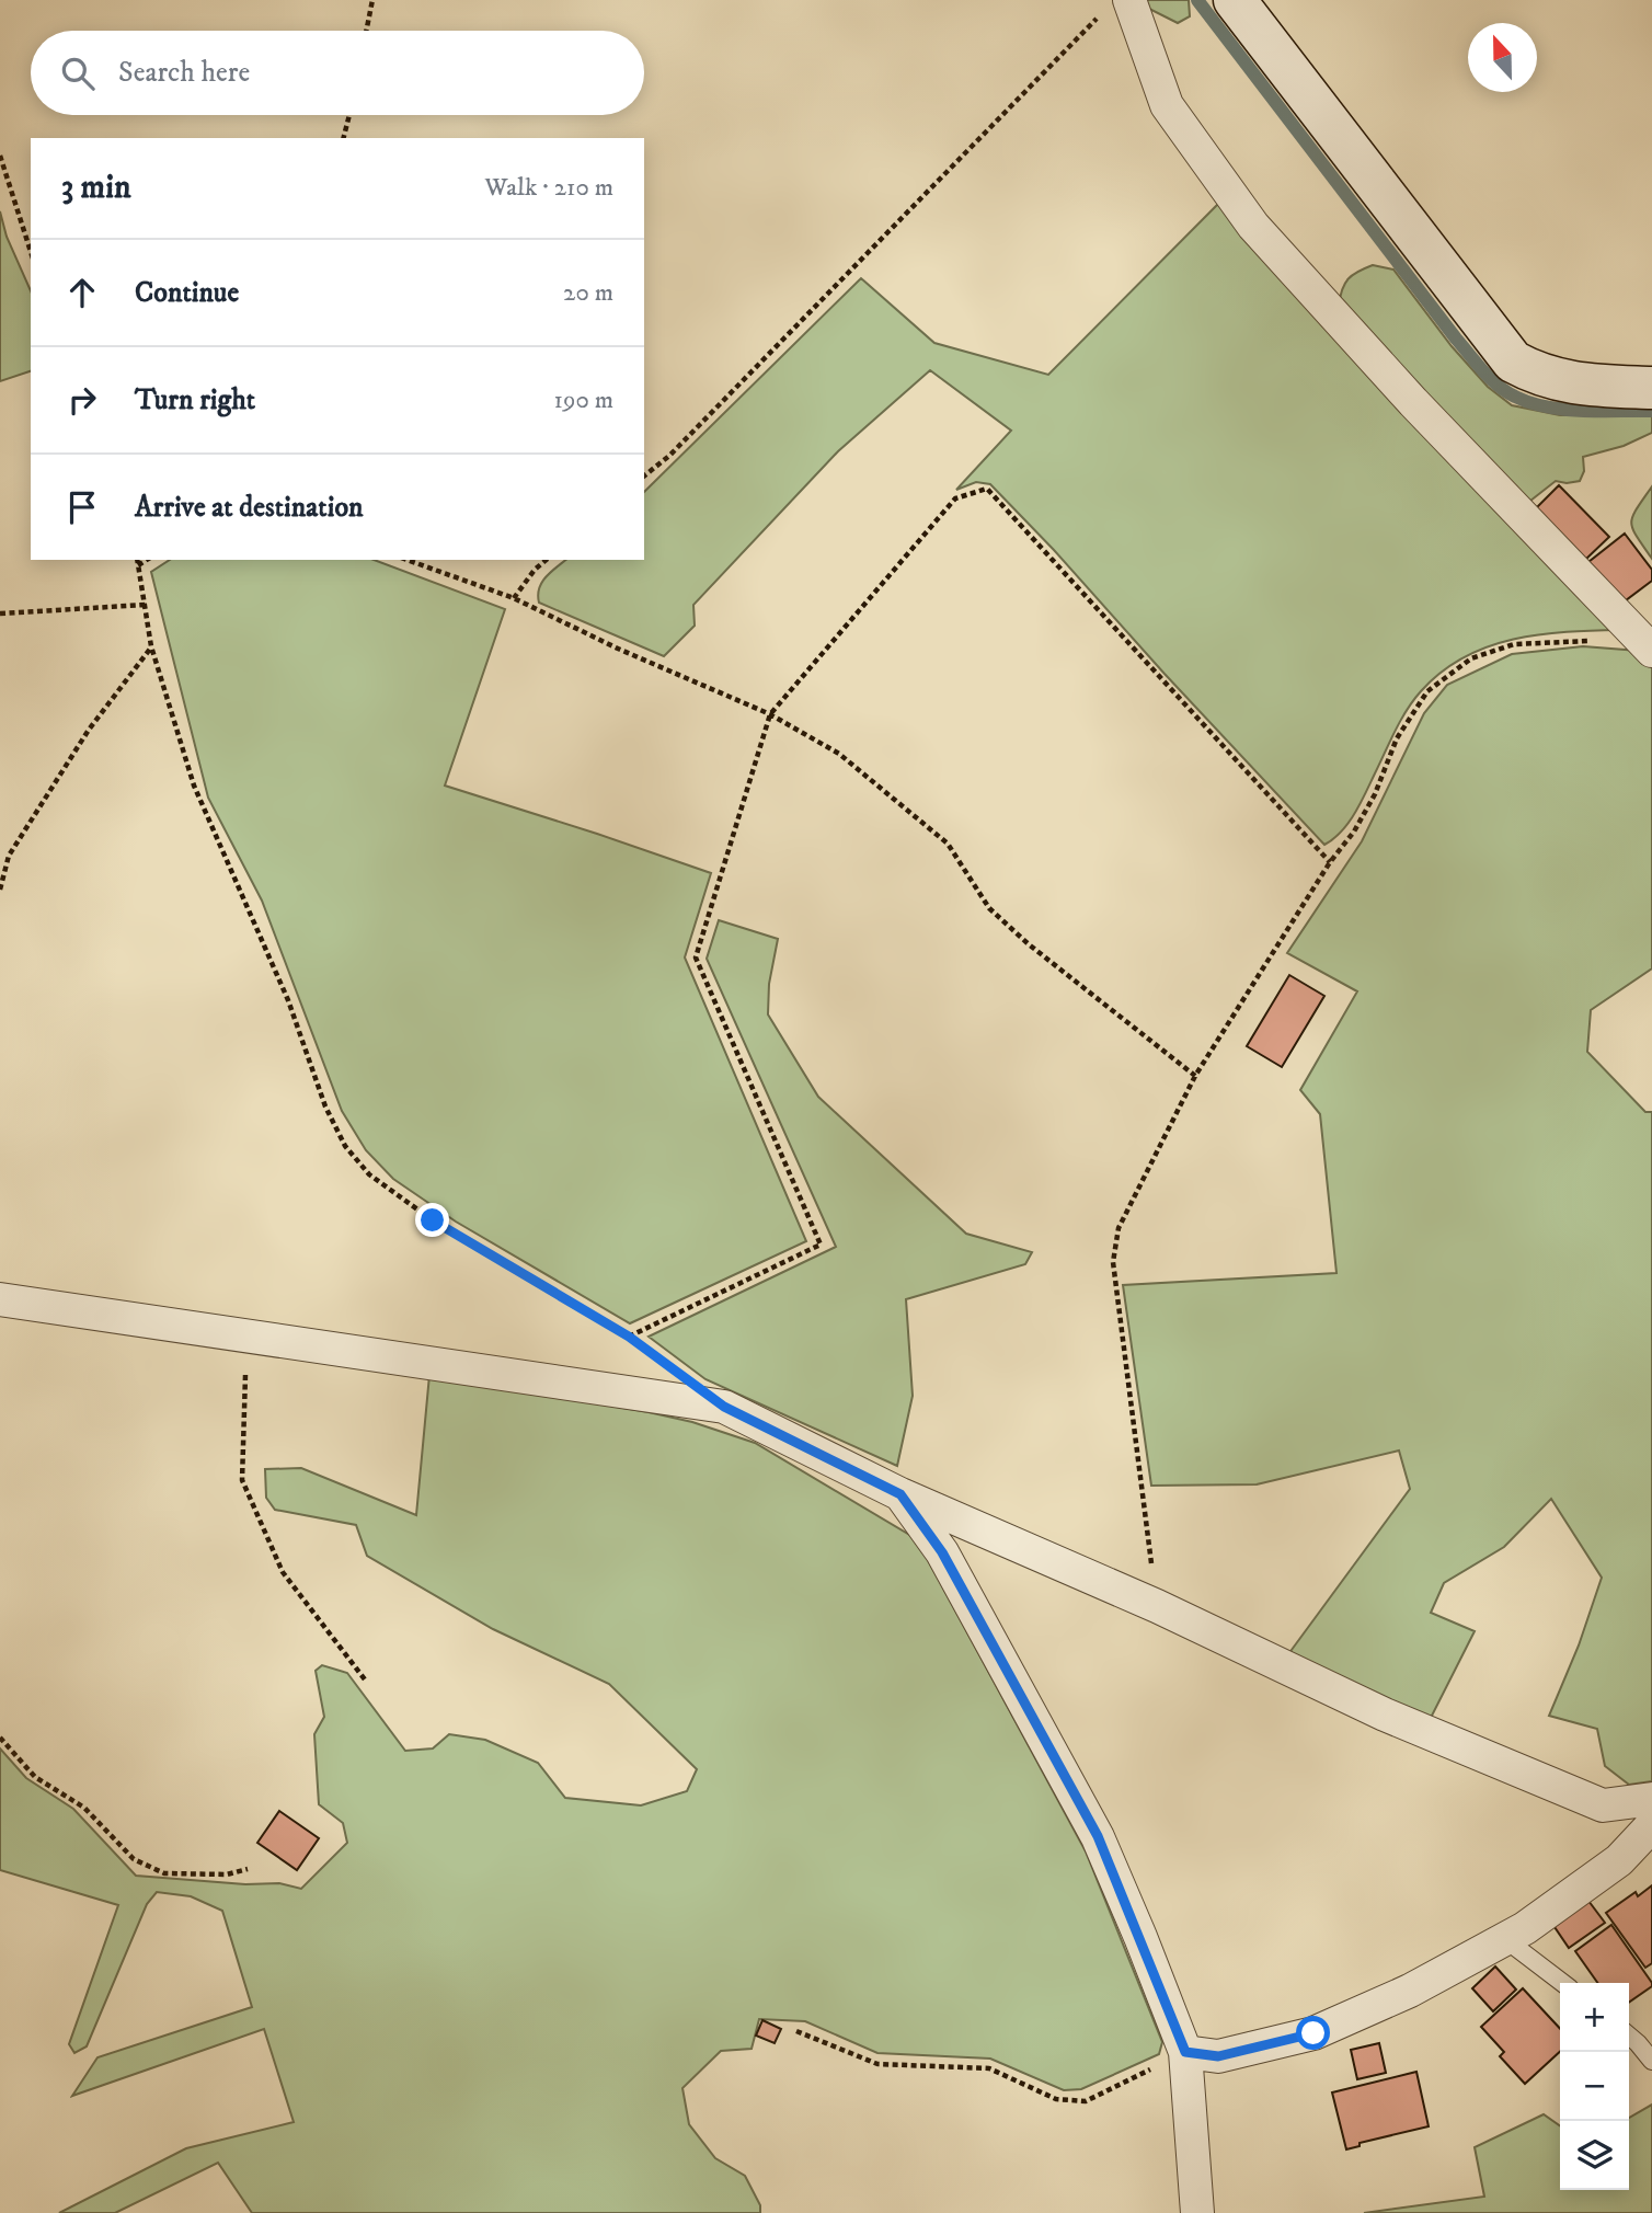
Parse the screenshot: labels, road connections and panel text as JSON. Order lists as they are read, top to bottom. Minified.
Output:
{"north":"top","page":{"search":"Search here","heading":["3 min","Walk · 210 m"],"list":[["Continue","20 m"],["Turn right","190 m"],"Arrive at destination"],"map_buttons":["+","−"]}}
